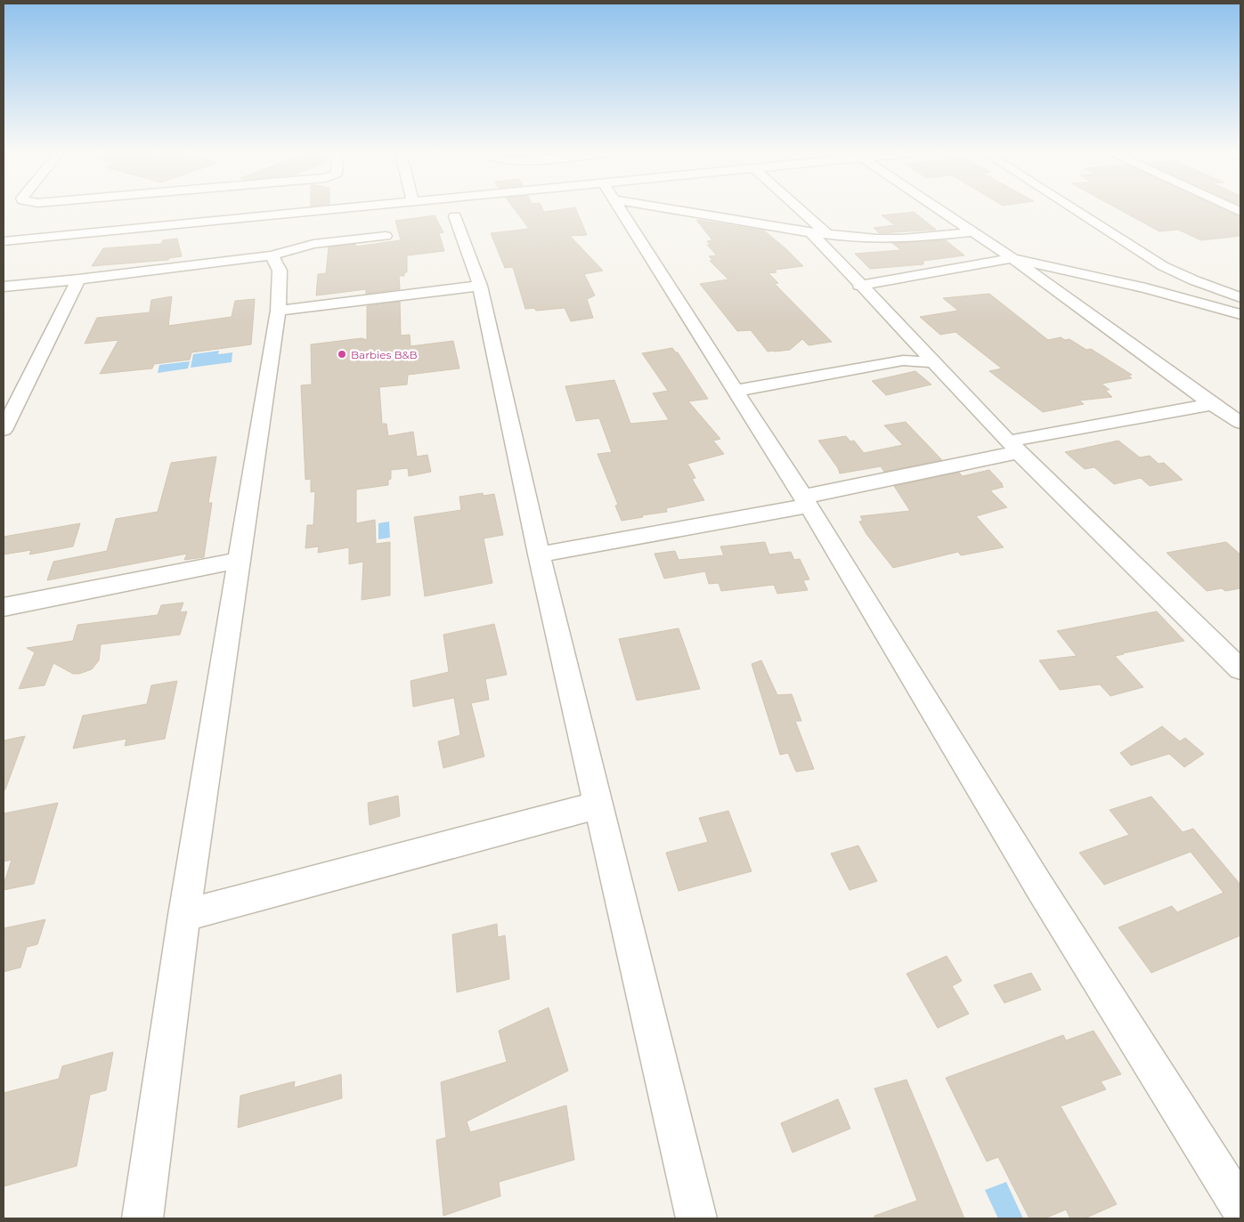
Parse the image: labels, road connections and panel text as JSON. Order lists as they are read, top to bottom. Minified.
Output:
{"places":["Barbies B&B"]}
